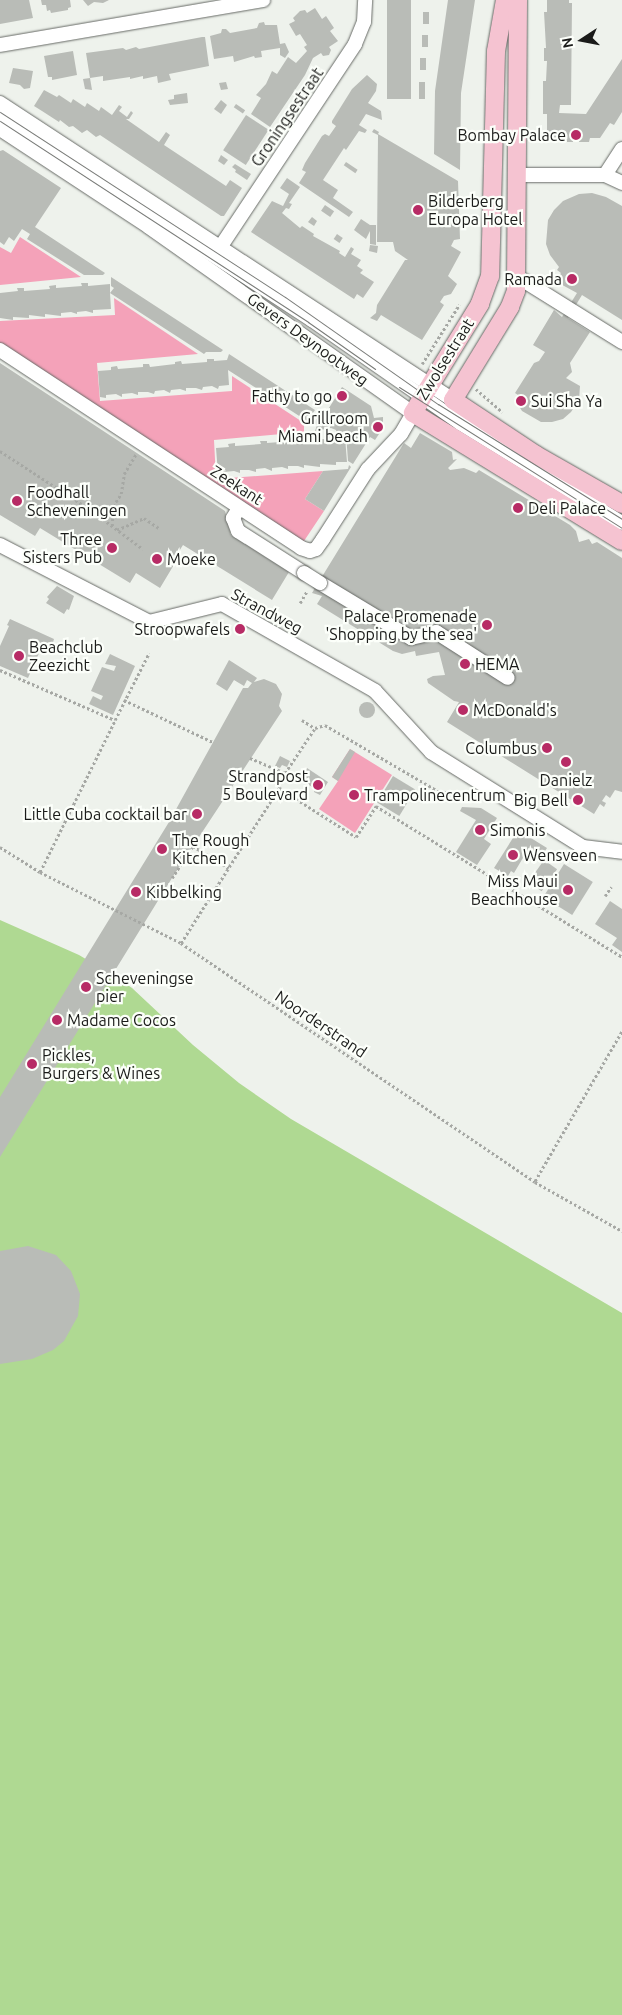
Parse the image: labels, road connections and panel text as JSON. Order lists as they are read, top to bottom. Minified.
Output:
{"streets":{"main road":["Gevers Deynootweg","Zwolsestraat"],"street":["Groningsestraat","Zeekant","Strandweg"],"path":["Noorderstrand"]},"crossings":[["Groningsestraat","Gevers Deynootweg"],["Gevers Deynootweg","Zwolsestraat"],["Gevers Deynootweg","Zeekant"],["Zwolsestraat","Zeekant"]],"places":["Bombay Palace","Bilderberg Europa Hotel","Ramada","Fathy to go","Sui Sha Ya","Grillroom Miami beach","Foodhall Scheveningen","Deli Palace","Three Sisters Pub","Moeke","Palace Promenade 'Shopping by the sea'","Stroopwafels","Beachclub Zeezicht","HEMA","McDonald's","Columbus","Danielz","Strandpost 5 Boulevard","Trampolinecentrum","Big Bell","Little Cuba cocktail bar","Simonis","The Rough Kitchen","Wensveen","Miss Maui Beachhouse","Kibbelking","Scheveningse pier","Madame Cocos","Pickles, Burgers & Wines"],"north":"left"}
